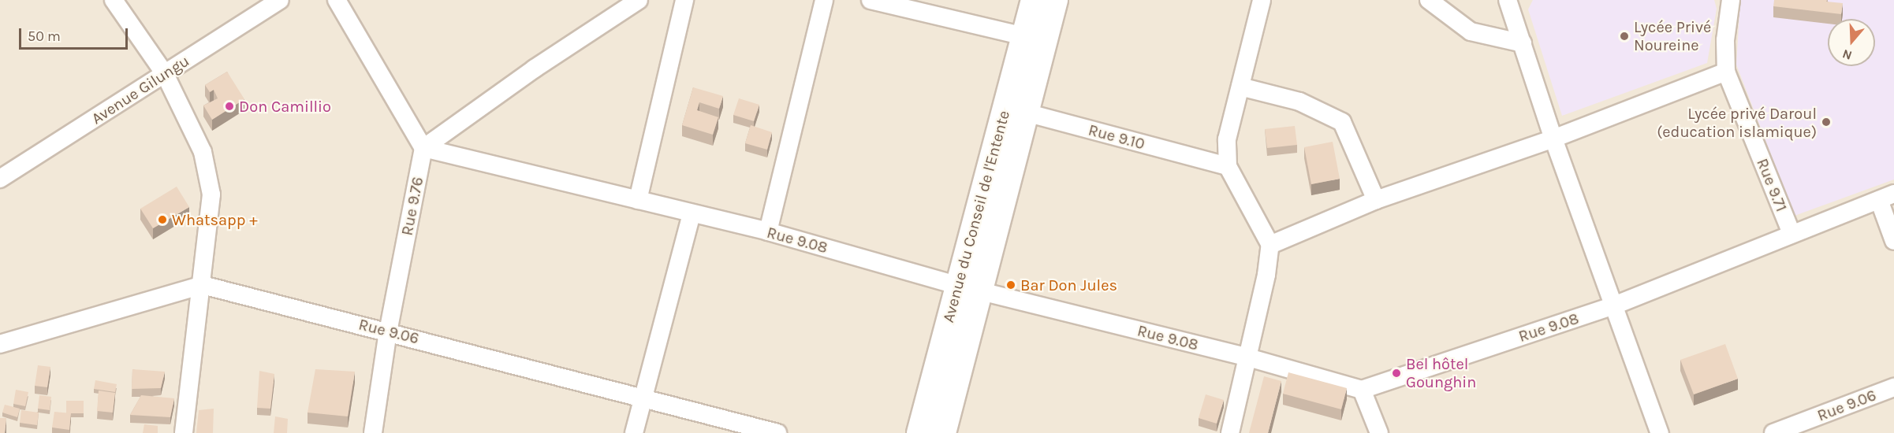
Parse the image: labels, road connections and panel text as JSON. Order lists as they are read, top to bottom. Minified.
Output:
{"streets":{"street":["Avenue Gilungu","Rue 9.10","Rue 9.71","Rue 9.76","Avenue du Conseil de l'Entente","Rue 9.08","Rue 9.06"]},"crossings":[["Rue 9.10","Avenue du Conseil de l'Entente"],["Rue 9.71","Rue 9.08"],["Rue 9.76","Rue 9.08"],["Rue 9.76","Rue 9.06"],["Avenue du Conseil de l'Entente","Rue 9.08"]],"places":["Lycée Privé Noureine","Don Camillio","Lycée privé Daroul (education islamique)","Whatsapp +","Bar Don Jules","Bel hôtel Gounghin"],"scale_bar":"50 m","north":"bottom"}
